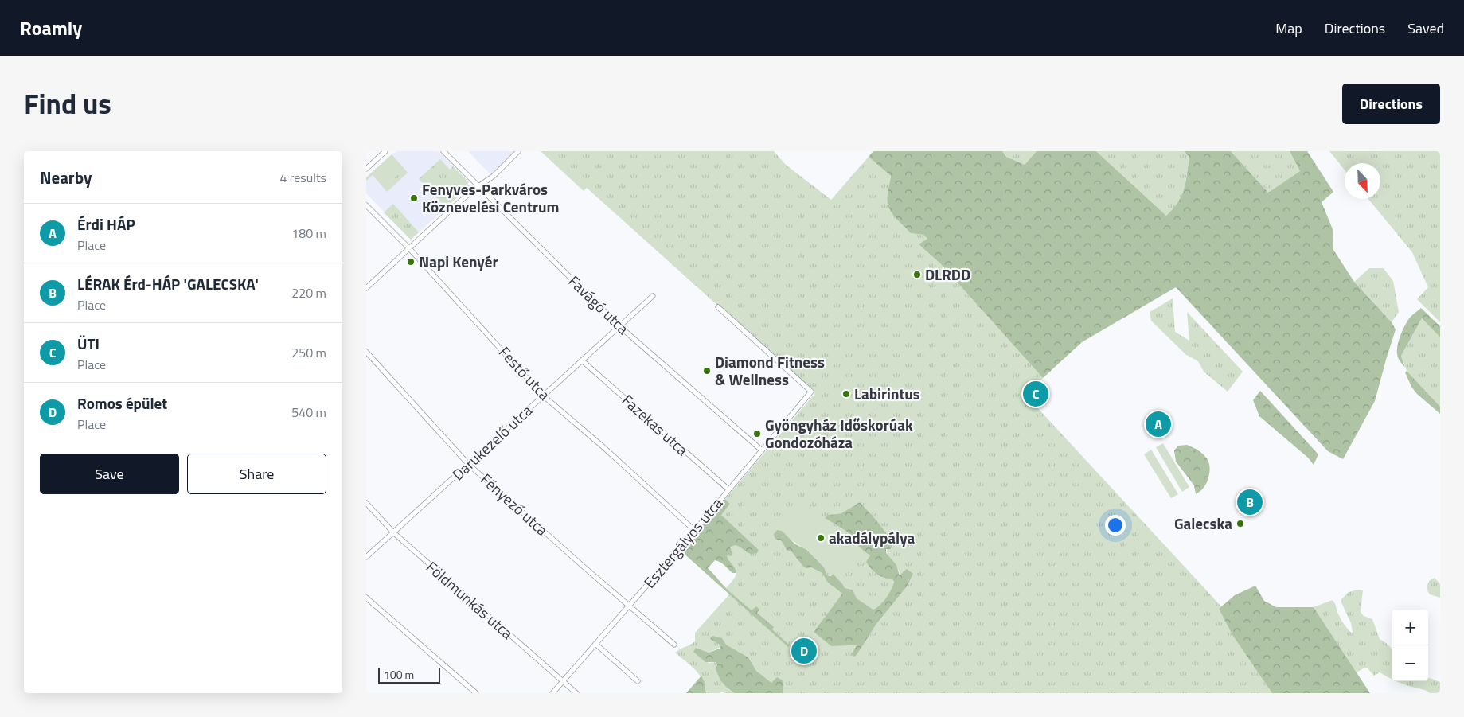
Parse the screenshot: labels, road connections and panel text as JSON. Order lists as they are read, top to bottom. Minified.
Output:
{"streets":{"street":["Favágó utca","Festő utca","Fazekas utca","Darukezelő utca","Fényező utca","Esztergályos utca","Földmunkás utca"]},"crossings":[["Favágó utca","Darukezelő utca"],["Favágó utca","Esztergályos utca"],["Festő utca","Darukezelő utca"],["Festő utca","Esztergályos utca"],["Fazekas utca","Darukezelő utca"],["Fazekas utca","Esztergályos utca"],["Darukezelő utca","Fényező utca"],["Darukezelő utca","Földmunkás utca"],["Fényező utca","Esztergályos utca"],["Esztergályos utca","Földmunkás utca"]],"places":["Fenyves-Parkváros Köznevelési Centrum","Napi Kenyér","DLRDD","Diamond Fitness & Wellness","Labirintus","Gyöngyház Időskorúak Gondozóháza","Galecska","akadálypálya"],"scale_bar":"100 m","north":"bottom right","page":{"header":"Roamly","nav":["Map","Directions","Saved"],"title":"Find us","buttons":["Directions",["Save","Share"]],"heading":["Nearby","4 results"],"list":[{"mark":"A","name":"Érdi HÁP","note":"Place","value":"180 m"},{"mark":"B","name":"LÉRAK Érd-HÁP 'GALECSKA'","note":"Place","value":"220 m"},{"mark":"C","name":"ÜTI","note":"Place","value":"250 m"},{"mark":"D","name":"Romos épület","note":"Place","value":"540 m"}],"pins":["C","A","B","D"],"map_buttons":["+","−"],"scale":"100 m"}}
